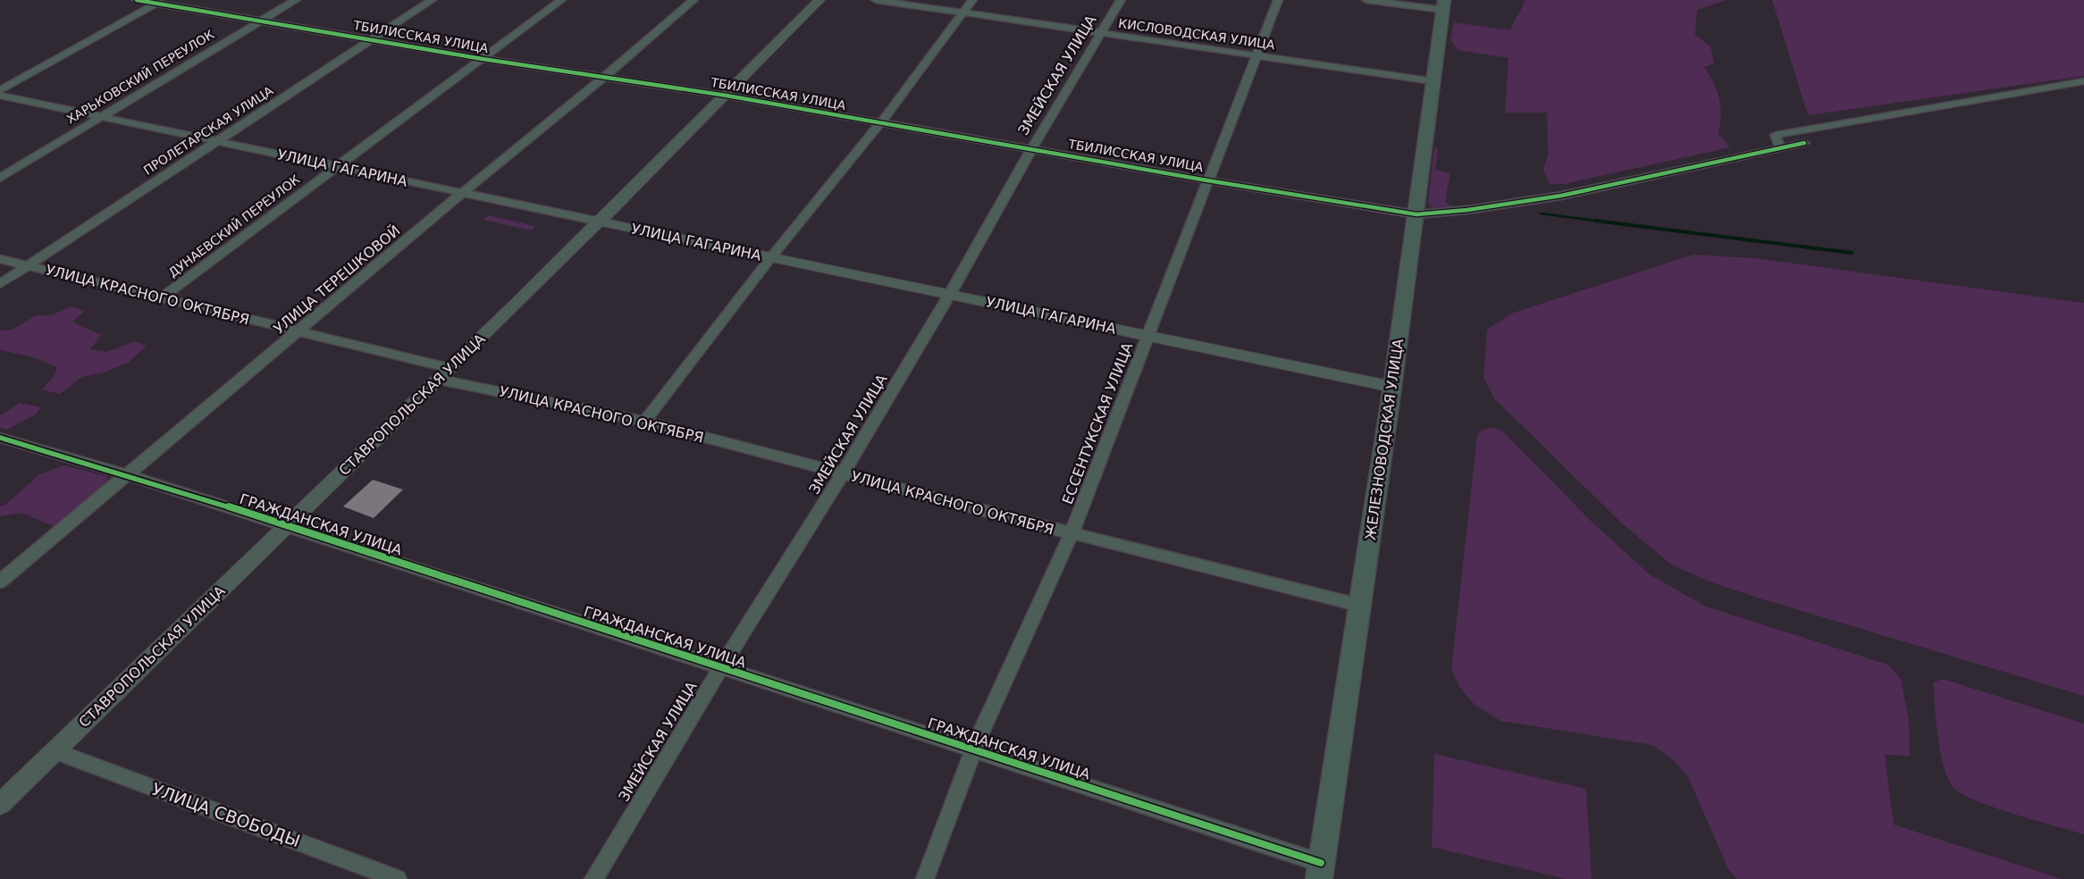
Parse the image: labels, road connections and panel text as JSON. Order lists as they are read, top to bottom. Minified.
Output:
{"streets":{"main road":["ЖЕЛЕЗНОВОДСКАЯ УЛИЦА"],"street":["КИСЛОВОДСКАЯ УЛИЦА","ТБИЛИССКАЯ УЛИЦА","ЗМЕЙСКАЯ УЛИЦА","ХАРЬКОВСКИЙ ПЕРЕУЛОК","ПРОЛЕТАРСКАЯ УЛИЦА","УЛИЦА ГАГАРИНА","ДУНАЕВСКИЙ ПЕРЕУЛОК","УЛИЦА ТЕРЕШКОВОЙ","УЛИЦА КРАСНОГО ОКТЯБРЯ","СТАВРОПОЛЬСКАЯ УЛИЦА","ЕССЕНТУКСКАЯ УЛИЦА","ГРАЖДАНСКАЯ УЛИЦА","УЛИЦА СВОБОДЫ"]},"crossings":[["КИСЛОВОДСКАЯ УЛИЦА","ЗМЕЙСКАЯ УЛИЦА"],["КИСЛОВОДСКАЯ УЛИЦА","ЕССЕНТУКСКАЯ УЛИЦА"],["КИСЛОВОДСКАЯ УЛИЦА","ЖЕЛЕЗНОВОДСКАЯ УЛИЦА"],["ТБИЛИССКАЯ УЛИЦА","ЗМЕЙСКАЯ УЛИЦА"],["ТБИЛИССКАЯ УЛИЦА","ХАРЬКОВСКИЙ ПЕРЕУЛОК"],["ТБИЛИССКАЯ УЛИЦА","ПРОЛЕТАРСКАЯ УЛИЦА"],["ТБИЛИССКАЯ УЛИЦА","ДУНАЕВСКИЙ ПЕРЕУЛОК"],["ТБИЛИССКАЯ УЛИЦА","УЛИЦА ТЕРЕШКОВОЙ"],["ТБИЛИССКАЯ УЛИЦА","СТАВРОПОЛЬСКАЯ УЛИЦА"],["ТБИЛИССКАЯ УЛИЦА","ЕССЕНТУКСКАЯ УЛИЦА"],["ТБИЛИССКАЯ УЛИЦА","ЖЕЛЕЗНОВОДСКАЯ УЛИЦА"],["ЗМЕЙСКАЯ УЛИЦА","УЛИЦА ГАГАРИНА"],["ЗМЕЙСКАЯ УЛИЦА","УЛИЦА КРАСНОГО ОКТЯБРЯ"],["ЗМЕЙСКАЯ УЛИЦА","ГРАЖДАНСКАЯ УЛИЦА"],["ХАРЬКОВСКИЙ ПЕРЕУЛОК","УЛИЦА ГАГАРИНА"],["ПРОЛЕТАРСКАЯ УЛИЦА","УЛИЦА ГАГАРИНА"],["ПРОЛЕТАРСКАЯ УЛИЦА","УЛИЦА КРАСНОГО ОКТЯБРЯ"],["УЛИЦА ГАГАРИНА","ДУНАЕВСКИЙ ПЕРЕУЛОК"],["УЛИЦА ГАГАРИНА","УЛИЦА ТЕРЕШКОВОЙ"],["УЛИЦА ГАГАРИНА","СТАВРОПОЛЬСКАЯ УЛИЦА"],["УЛИЦА ГАГАРИНА","ЕССЕНТУКСКАЯ УЛИЦА"],["УЛИЦА ГАГАРИНА","ЖЕЛЕЗНОВОДСКАЯ УЛИЦА"],["ДУНАЕВСКИЙ ПЕРЕУЛОК","УЛИЦА КРАСНОГО ОКТЯБРЯ"],["УЛИЦА ТЕРЕШКОВОЙ","УЛИЦА КРАСНОГО ОКТЯБРЯ"],["УЛИЦА ТЕРЕШКОВОЙ","ГРАЖДАНСКАЯ УЛИЦА"],["УЛИЦА КРАСНОГО ОКТЯБРЯ","СТАВРОПОЛЬСКАЯ УЛИЦА"],["УЛИЦА КРАСНОГО ОКТЯБРЯ","ЕССЕНТУКСКАЯ УЛИЦА"],["УЛИЦА КРАСНОГО ОКТЯБРЯ","ЖЕЛЕЗНОВОДСКАЯ УЛИЦА"],["СТАВРОПОЛЬСКАЯ УЛИЦА","ГРАЖДАНСКАЯ УЛИЦА"],["СТАВРОПОЛЬСКАЯ УЛИЦА","УЛИЦА СВОБОДЫ"],["ЕССЕНТУКСКАЯ УЛИЦА","ГРАЖДАНСКАЯ УЛИЦА"],["ЖЕЛЕЗНОВОДСКАЯ УЛИЦА","ГРАЖДАНСКАЯ УЛИЦА"]]}
